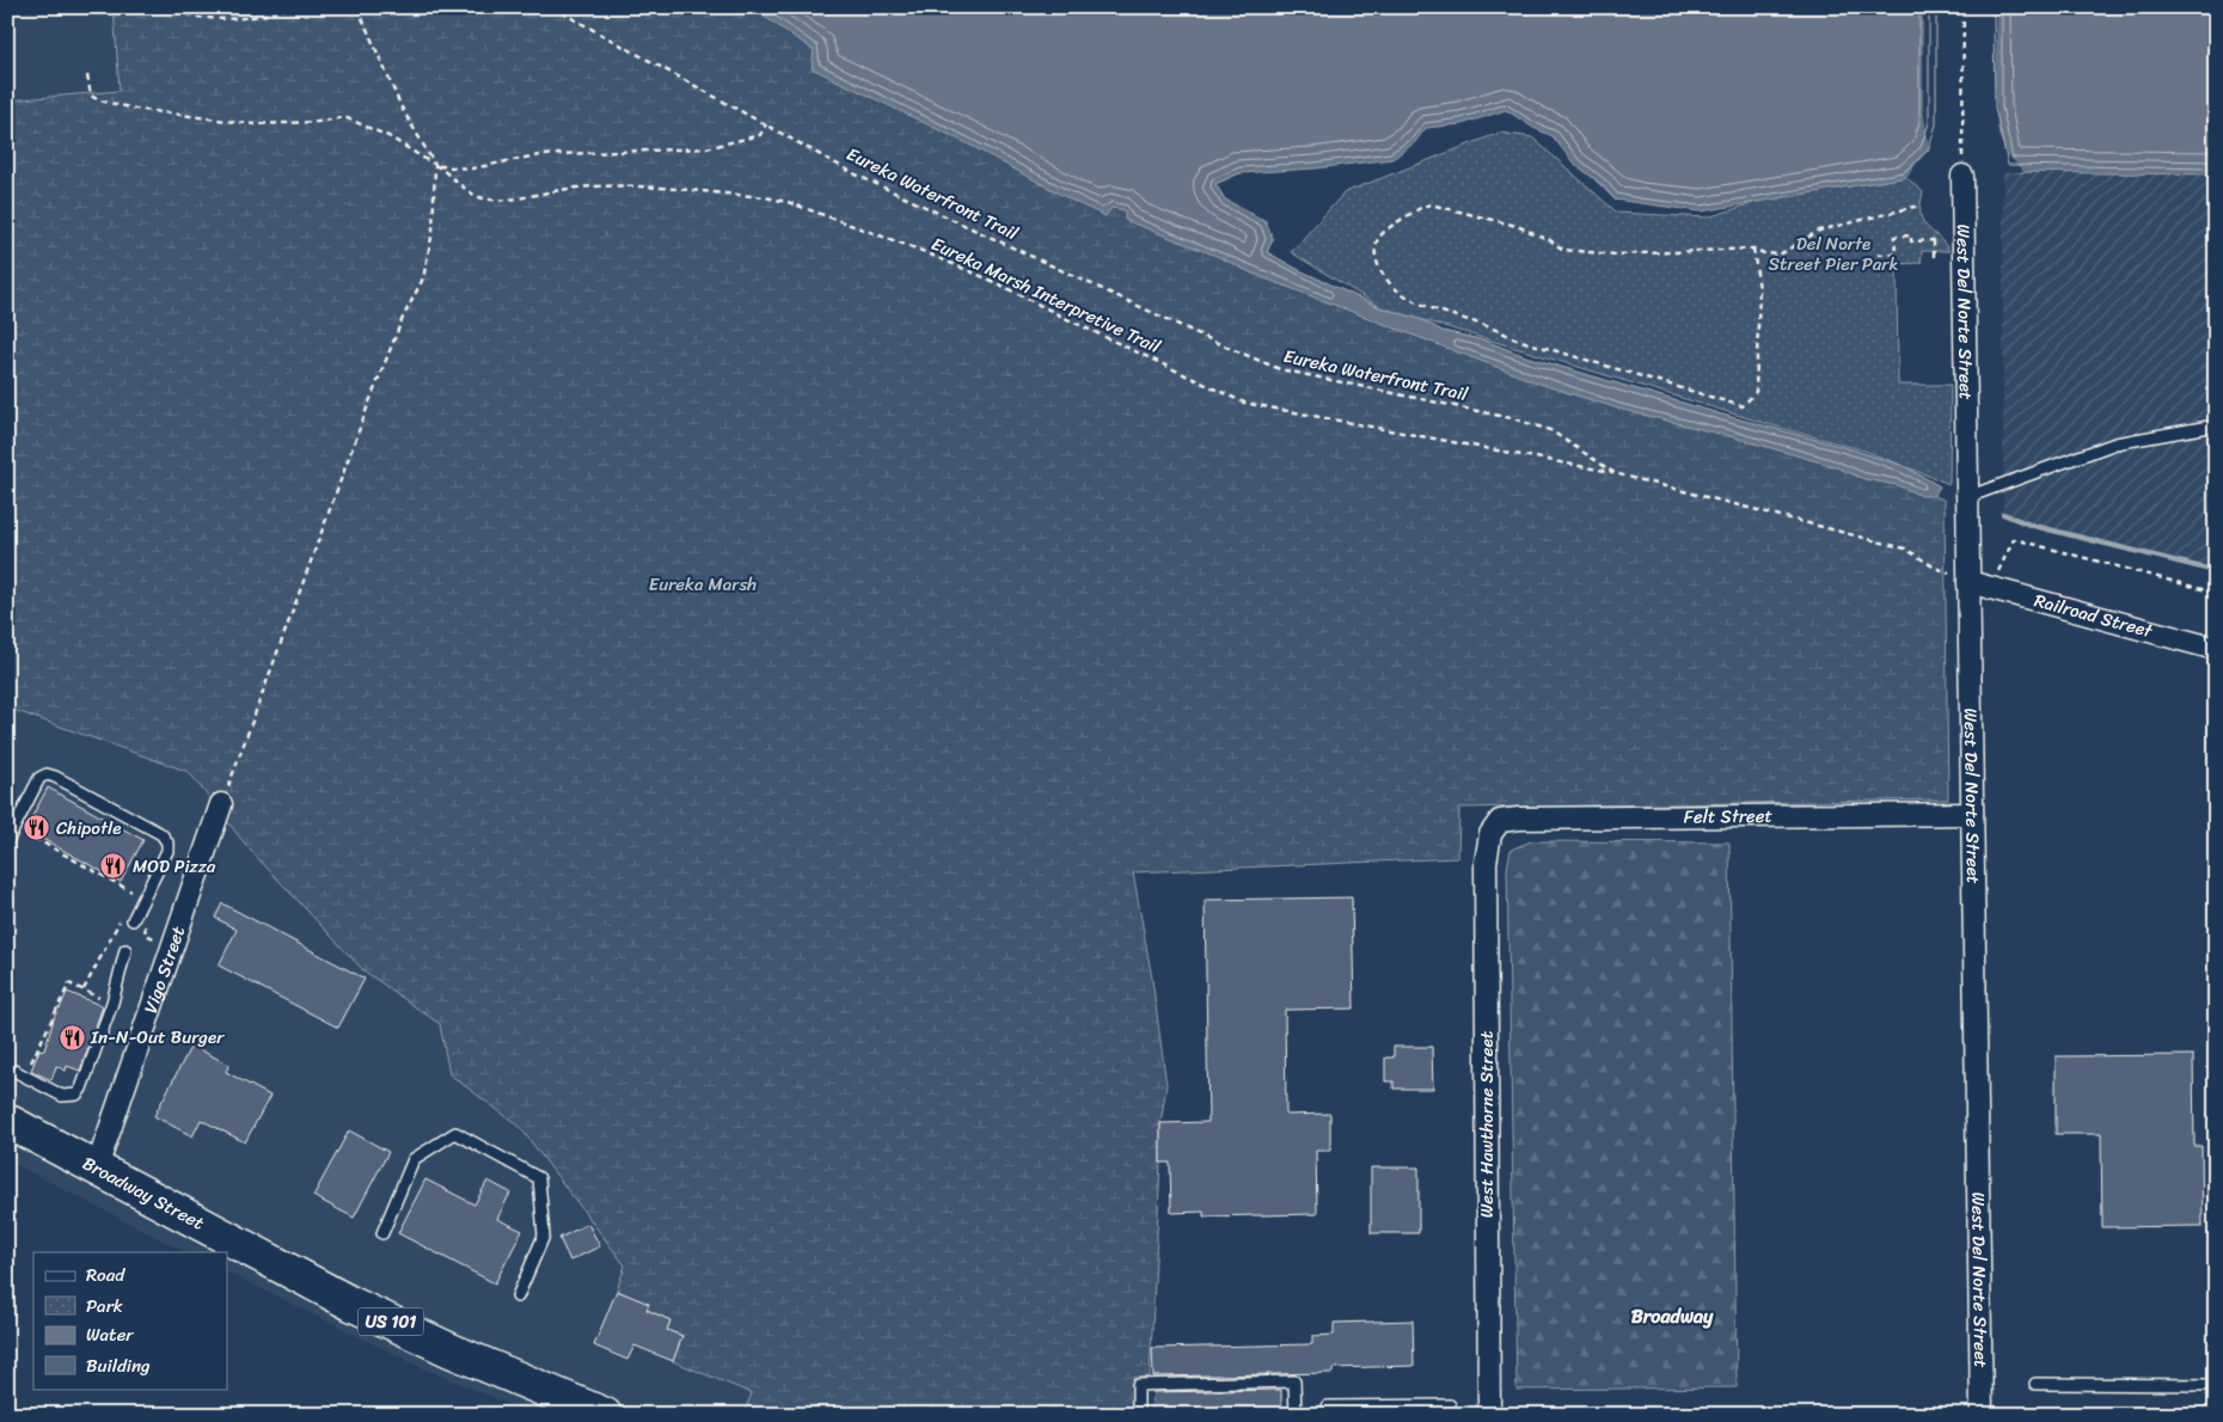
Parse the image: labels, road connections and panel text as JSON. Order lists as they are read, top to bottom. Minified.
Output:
{"streets":{"highway":["Broadway Street","US 101"],"street":["West Del Norte Street","Railroad Street","Felt Street","Vigo Street","West Hawthorne Street"],"path":["Eureka Waterfront Trail","Eureka Marsh Interpretive Trail"]},"crossings":[["Eureka Waterfront Trail","Eureka Marsh Interpretive Trail"],["Eureka Waterfront Trail","West Del Norte Street"],["Eureka Waterfront Trail","Railroad Street"],["West Del Norte Street","Railroad Street"],["West Del Norte Street","Felt Street"],["Felt Street","West Hawthorne Street"],["Vigo Street","Broadway Street"]],"districts":["Broadway"],"parks":["Del Norte Street Pier Park","Eureka Marsh"],"places":{"restaurant":["Chipotle","MOD Pizza","In-N-Out Burger"]},"legend":["Road","Park","Water","Building"]}
